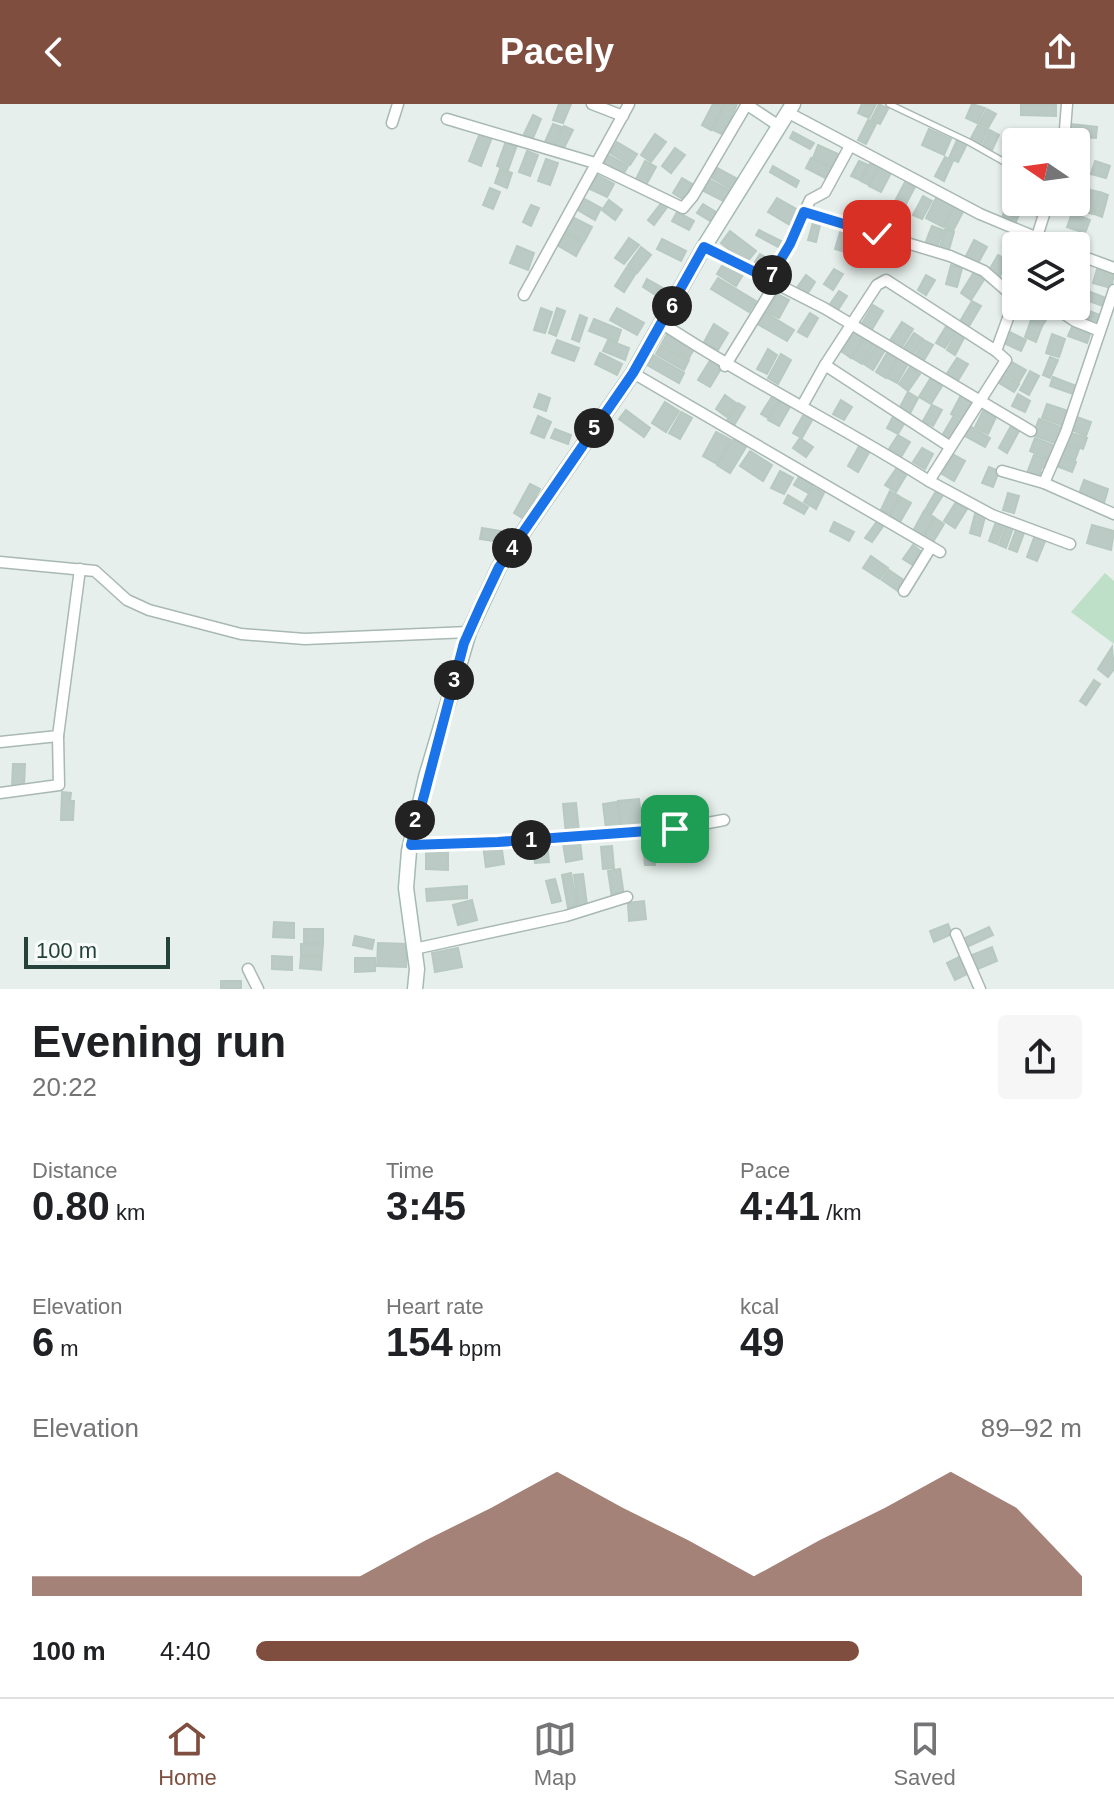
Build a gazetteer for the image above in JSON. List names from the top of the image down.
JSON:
{
  "scale_bar": "100 m",
  "north": "left",
  "page": {
    "header": "Pacely",
    "pins": [
      "7",
      "6",
      "5",
      "4",
      "3",
      "2",
      "1"
    ],
    "scale": "100 m",
    "heading": ["Evening run", "20:22"],
    "stats": [
      ["Distance", "0.80 km"],
      ["Time", "3:45"],
      ["Pace", "4:41 /km"],
      ["Elevation", "6 m"],
      ["Heart rate", "154 bpm"],
      ["kcal", "49"]
    ],
    "chart": ["Elevation", "89–92 m"],
    "list": [
      {
        "name": "100 m",
        "note": "4:40"
      }
    ],
    "tabs": ["Home", "Map", "Saved"]
  }
}
